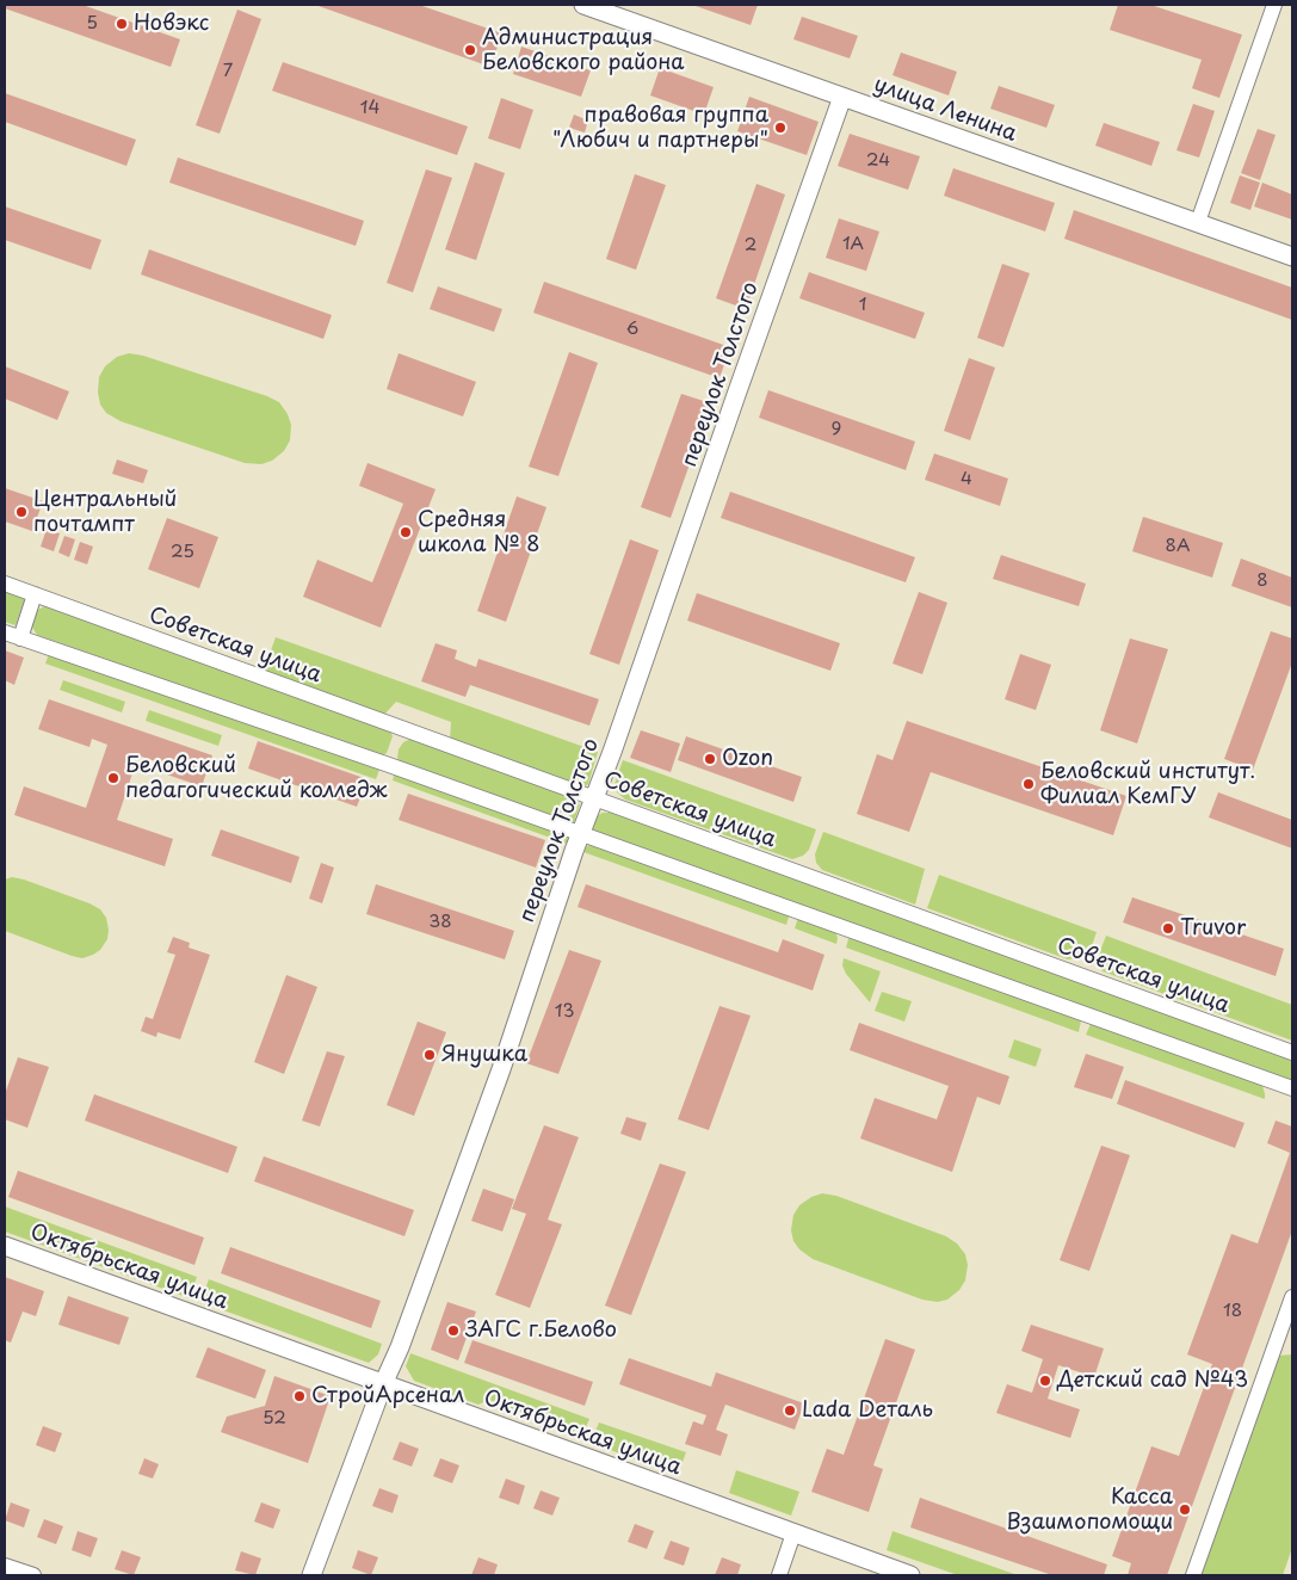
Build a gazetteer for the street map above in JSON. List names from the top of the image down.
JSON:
{
  "streets": {
    "street": [
      "улица Ленина",
      "переулок Толстого",
      "Советская улица",
      "Октябрьская улица"
    ]
  },
  "crossings": [
    ["улица Ленина", "переулок Толстого"],
    ["переулок Толстого", "Советская улица"],
    ["переулок Толстого", "Октябрьская улица"]
  ],
  "places": [
    "Новэкс",
    "Администрация Беловского района",
    "правовая группа \"Любич и партнеры\"",
    "Центральный почтампт",
    "Средняя школа № 8",
    "Ozon",
    "Беловский педагогический колледж",
    "Беловский институт. Филиал КемГУ",
    "Truvor",
    "Янушка",
    "ЗАГС г.Белово",
    "Детский сад №43",
    "СтройАрсенал",
    "Lada Dеталь",
    "Касса Взаимопомощи"
  ],
  "house_numbers": [
    "5",
    "7",
    "14",
    "24",
    "1А",
    "2",
    "1",
    "6",
    "9",
    "4",
    "8А",
    "25",
    "8",
    "38",
    "13",
    "18",
    "52"
  ]
}
